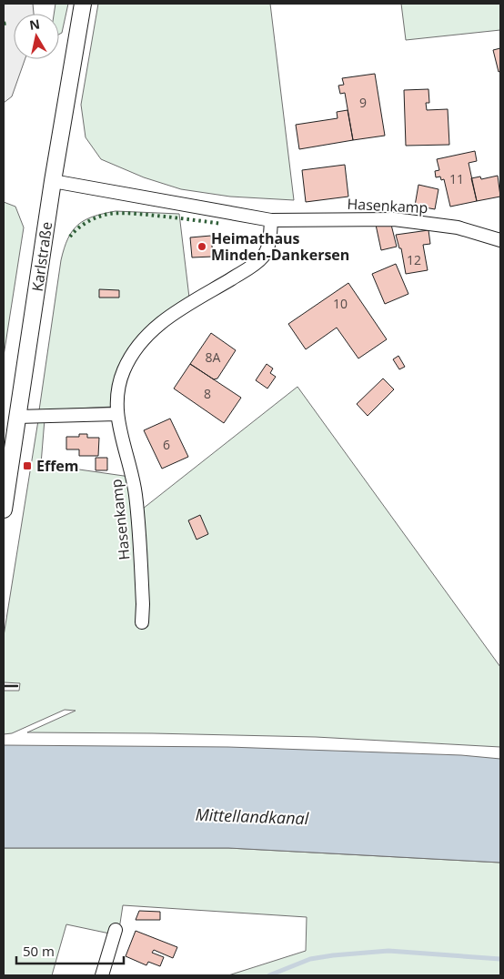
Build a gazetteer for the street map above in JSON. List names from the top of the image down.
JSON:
{
  "streets": {
    "street": ["Hasenkamp", "Karlstraße"]
  },
  "crossings": [
    ["Hasenkamp", "Karlstraße"]
  ],
  "water": ["Mittellandkanal"],
  "places": {
    "other": ["Heimathaus Minden-Dankersen"],
    "transit": ["Effem"]
  },
  "house_numbers": [
    "9",
    "11",
    "12",
    "10",
    "8A",
    "8",
    "6"
  ],
  "scale_bar": "50 m",
  "north": "top"
}
